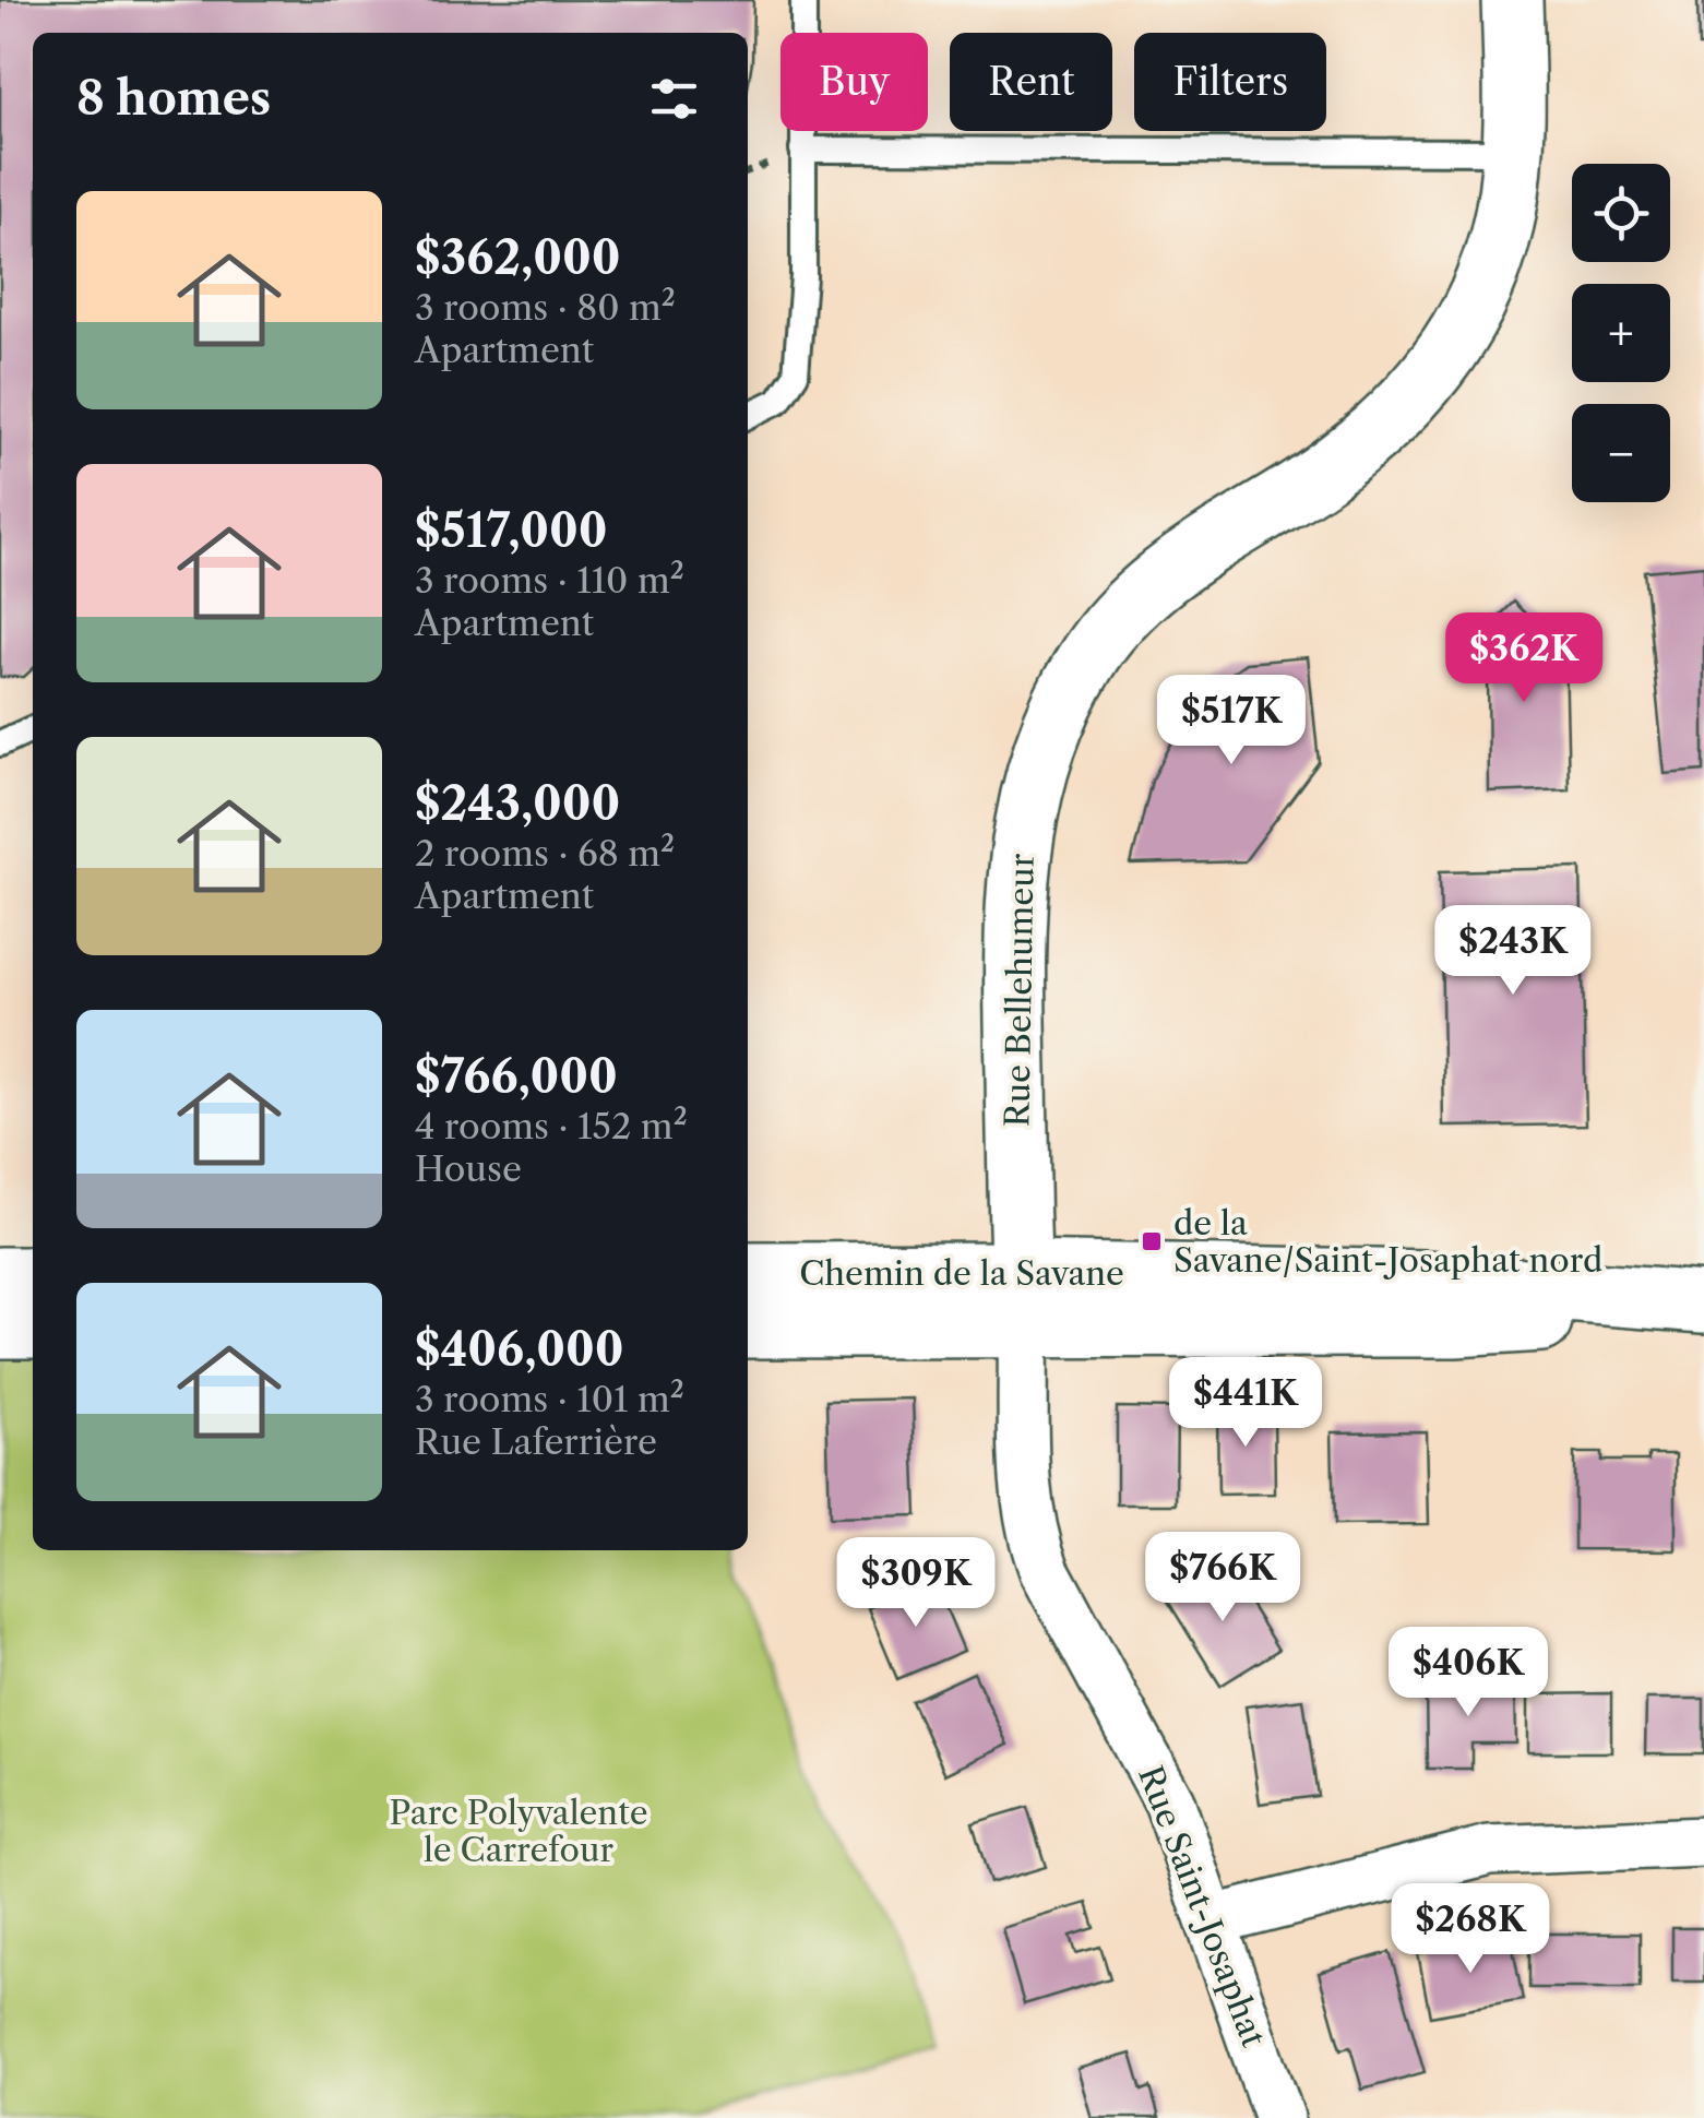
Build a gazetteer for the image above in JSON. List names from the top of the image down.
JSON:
{
  "streets": {
    "street": ["Rue Bellehumeur", "Chemin de la Savane", "Rue Saint-Josaphat"]
  },
  "crossings": [
    ["Rue Bellehumeur", "Chemin de la Savane"],
    ["Rue Bellehumeur", "Rue Saint-Josaphat"],
    ["Chemin de la Savane", "Rue Saint-Josaphat"]
  ],
  "parks": ["Parc Polyvalente le Carrefour"],
  "places": {
    "transit": ["de la Savane/Saint-Josaphat nord"]
  },
  "page": {
    "chip": ["Buy", "Rent", "Filters"],
    "heading": "8 homes",
    "map_buttons": ["+", "−"],
    "list": [
      {
        "name": "$362,000",
        "note": "3 rooms · 80 m² · Apartment"
      },
      {
        "name": "$517,000",
        "note": "3 rooms · 110 m² · Apartment"
      },
      {
        "name": "$243,000",
        "note": "2 rooms · 68 m² · Apartment"
      },
      {
        "name": "$766,000",
        "note": "4 rooms · 152 m² · House"
      },
      {
        "name": "$406,000",
        "note": "3 rooms · 101 m² · Rue Laferrière"
      }
    ],
    "price": [
      "$362K",
      "$517K",
      "$243K",
      "$441K",
      "$766K",
      "$309K",
      "$406K",
      "$268K"
    ]
  }
}
